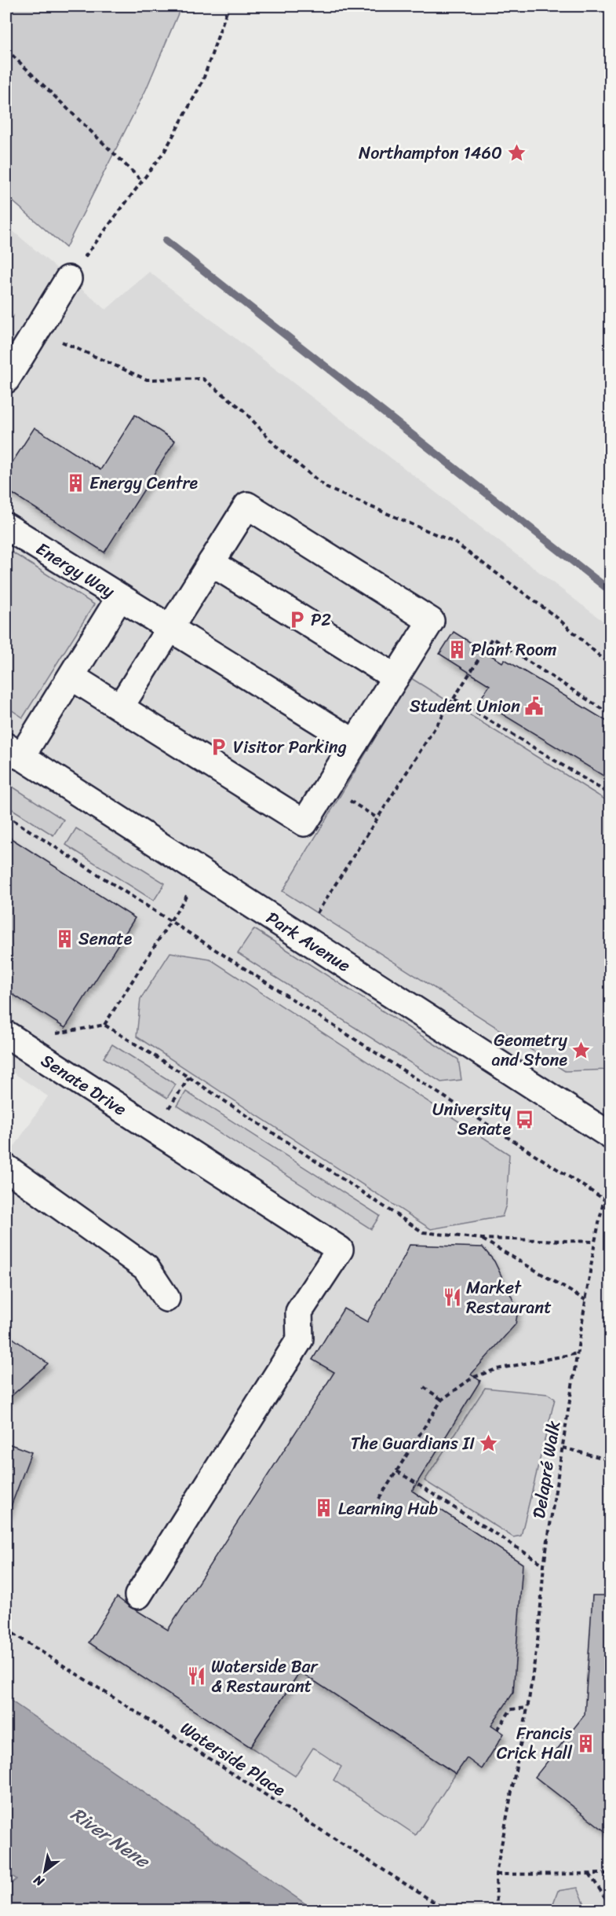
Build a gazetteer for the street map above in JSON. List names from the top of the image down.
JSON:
{
  "streets": {
    "lane": ["Energy Way", "Park Avenue", "Senate Drive"],
    "path": ["Delapré Walk", "Waterside Place"]
  },
  "water": ["River Nene"],
  "places": {
    "place": ["Northampton 1460", "Geometry and Stone", "The Guardians II"],
    "building": [
      "Energy Centre",
      "Plant Room",
      "Senate",
      "Learning Hub",
      "Francis Crick Hall"
    ],
    "parking": ["P2", "Visitor Parking"],
    "public building": ["Student Union"],
    "bus stop": ["University Senate"],
    "restaurant": ["Market Restaurant", "Waterside Bar & Restaurant"]
  },
  "north": "bottom left"
}
